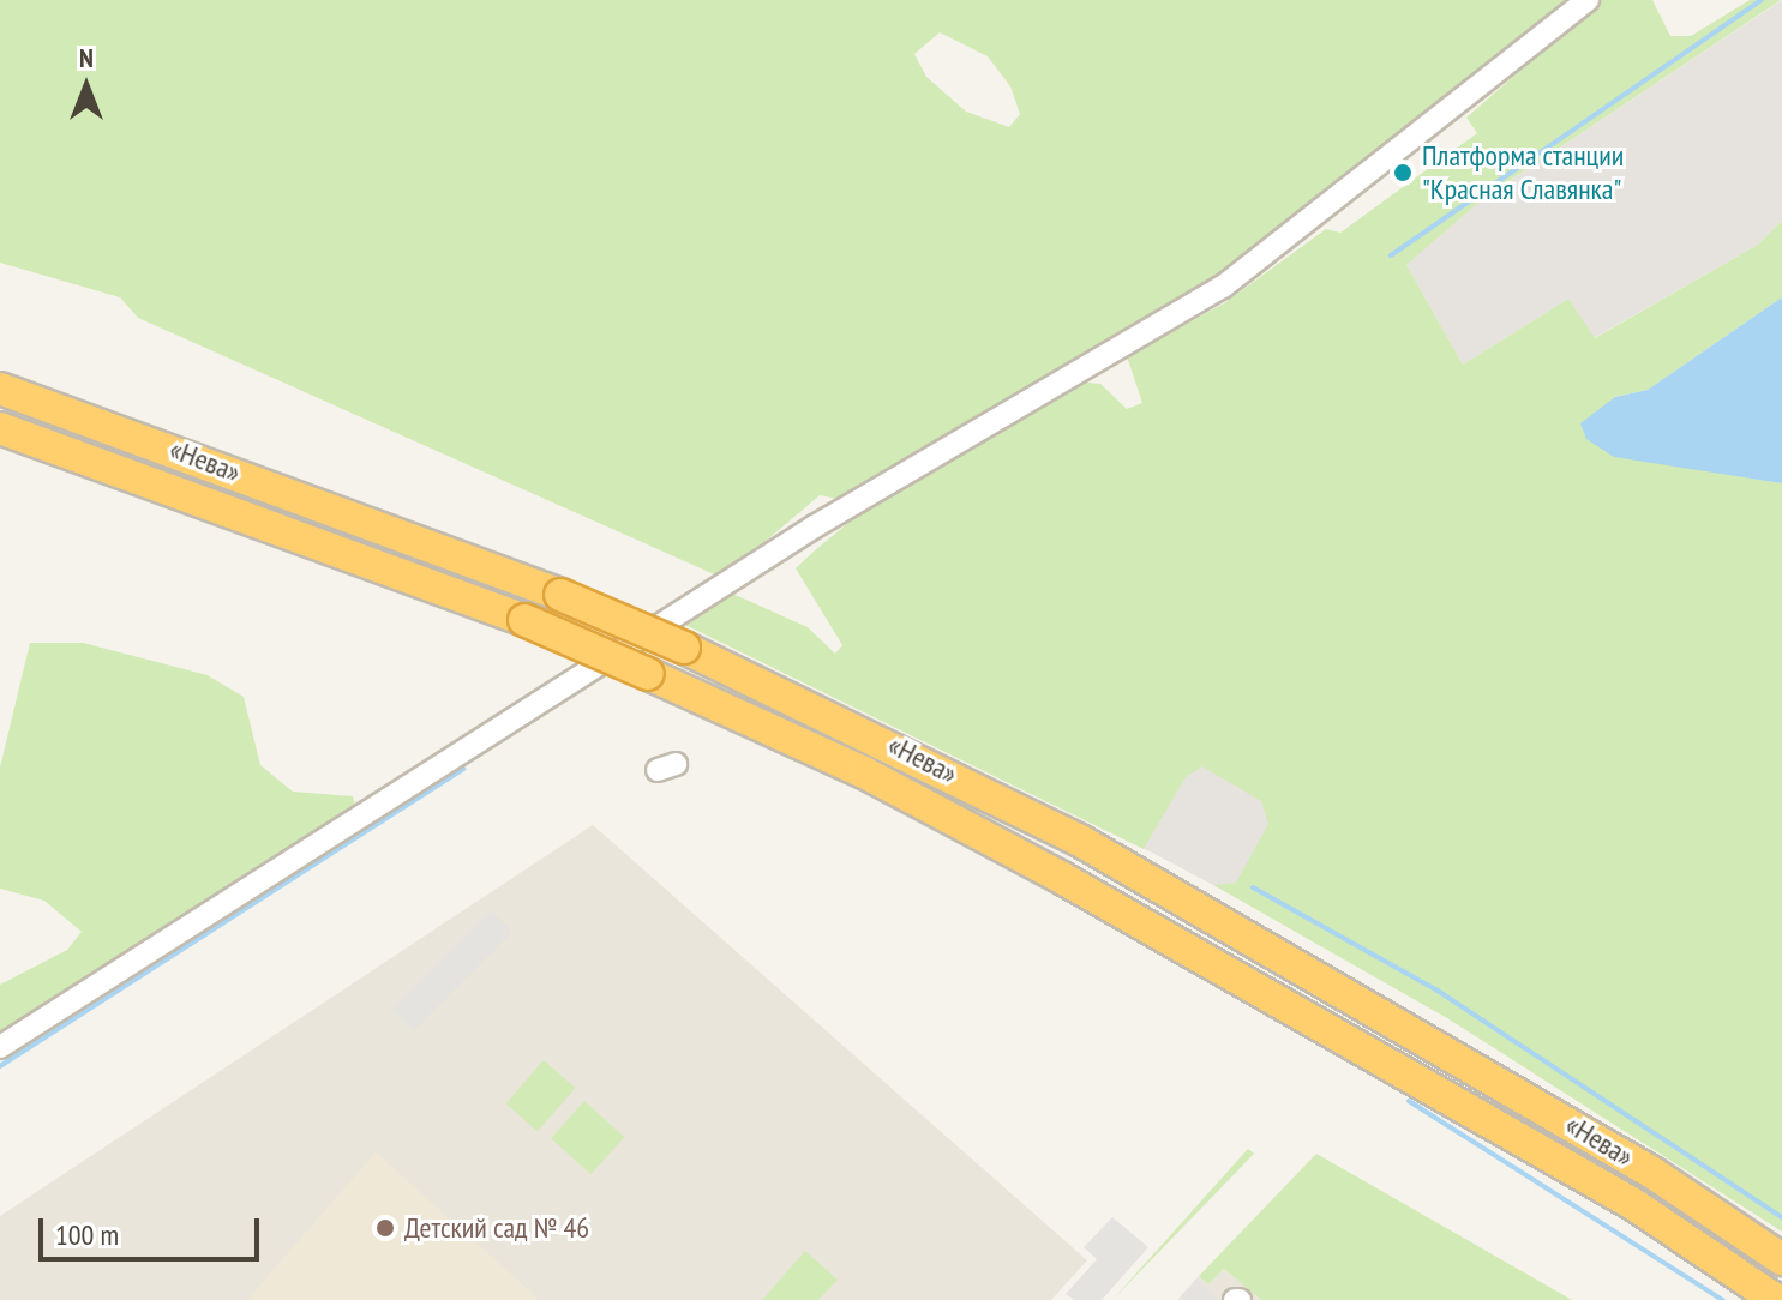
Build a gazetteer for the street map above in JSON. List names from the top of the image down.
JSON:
{
  "streets": {
    "highway": ["«Нева»"]
  },
  "places": ["Платформа станции \"Красная Славянка\"", "Детский сад № 46"],
  "scale_bar": "100 m",
  "north": "top"
}
